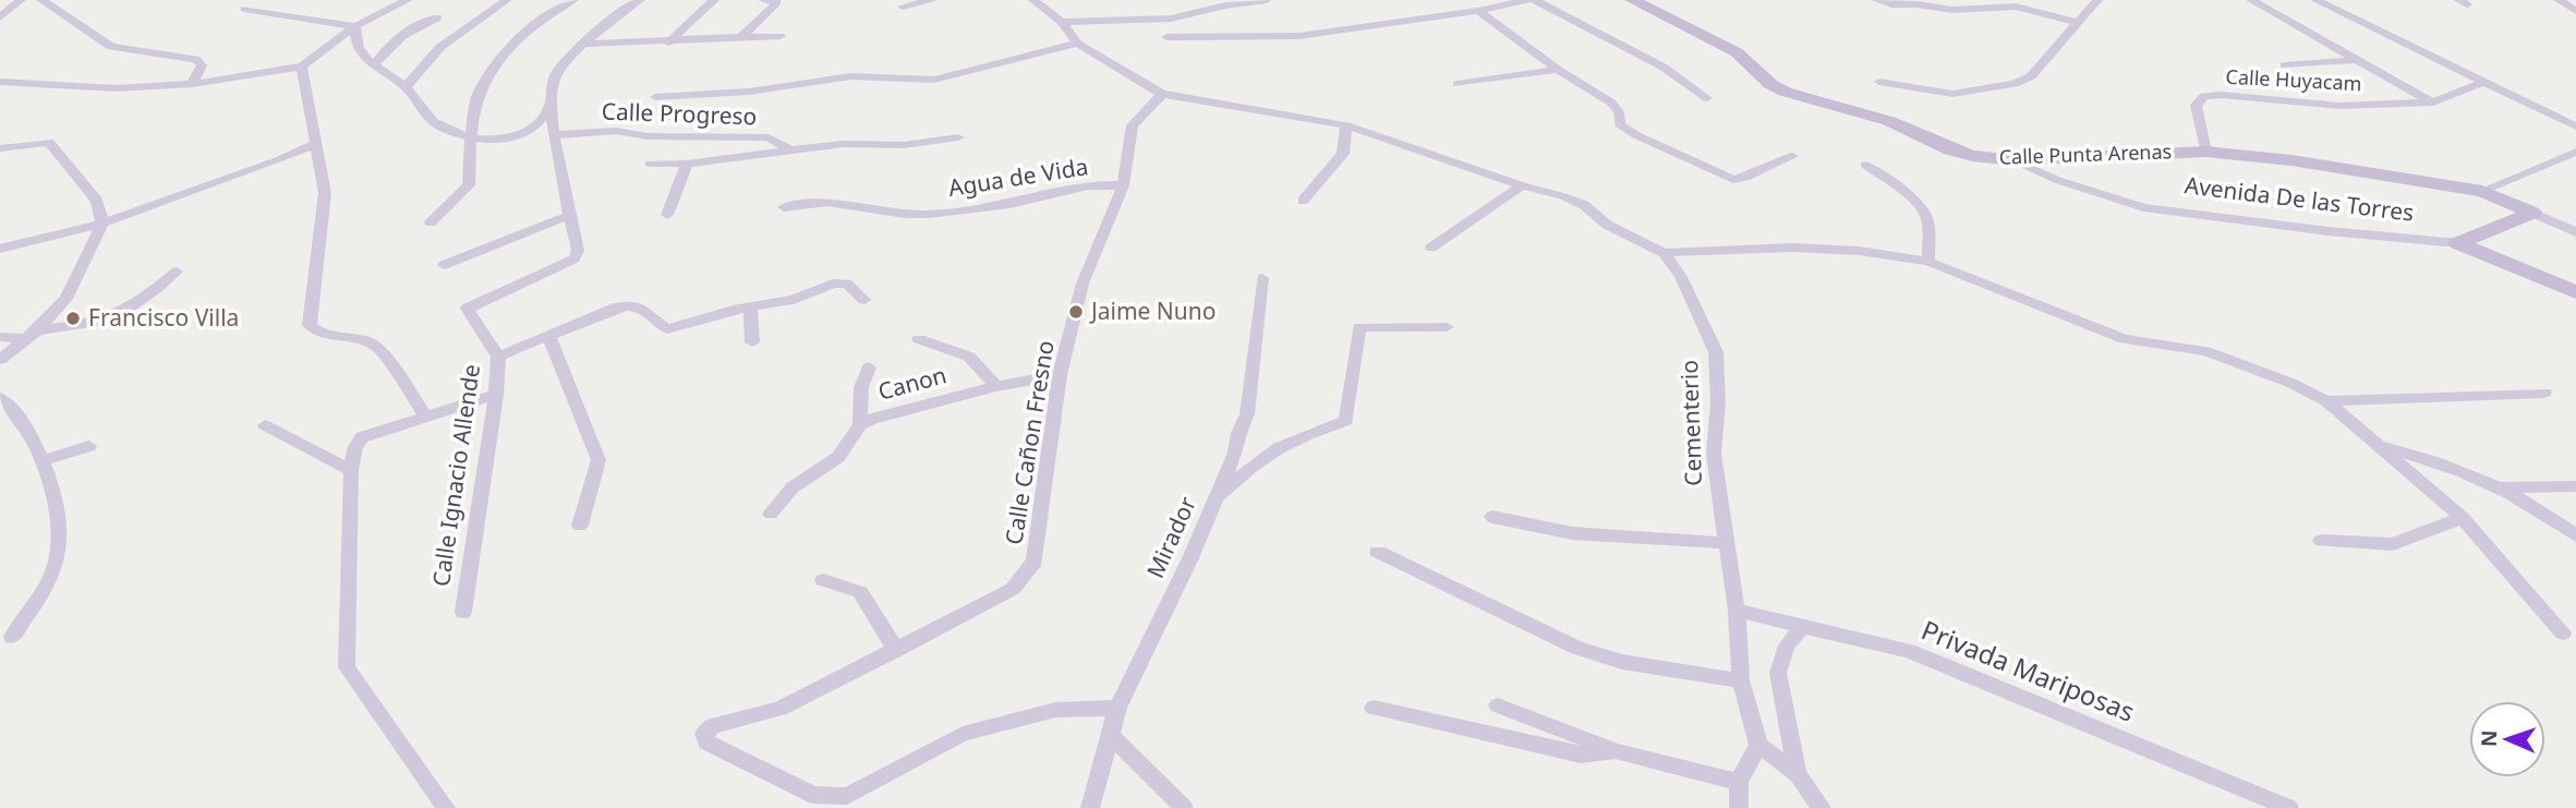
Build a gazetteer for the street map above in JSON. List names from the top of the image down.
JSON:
{
  "streets": {
    "street": [
      "Calle Huyacam",
      "Calle Progreso",
      "Calle Punta Arenas",
      "Agua de Vida",
      "Avenida De las Torres",
      "Canon",
      "Cementerio",
      "Calle Cañon Fresno",
      "Calle Ignacio Allende",
      "Mirador",
      "Privada Mariposas"
    ]
  },
  "crossings": [
    ["Calle Huyacam", "Calle Punta Arenas"],
    ["Calle Punta Arenas", "Avenida De las Torres"],
    ["Agua de Vida", "Calle Cañon Fresno"],
    ["Canon", "Calle Cañon Fresno"],
    ["Cementerio", "Calle Cañon Fresno"],
    ["Cementerio", "Privada Mariposas"],
    ["Calle Cañon Fresno", "Mirador"]
  ],
  "places": ["Jaime Nuno", "Francisco Villa"],
  "north": "left"
}
